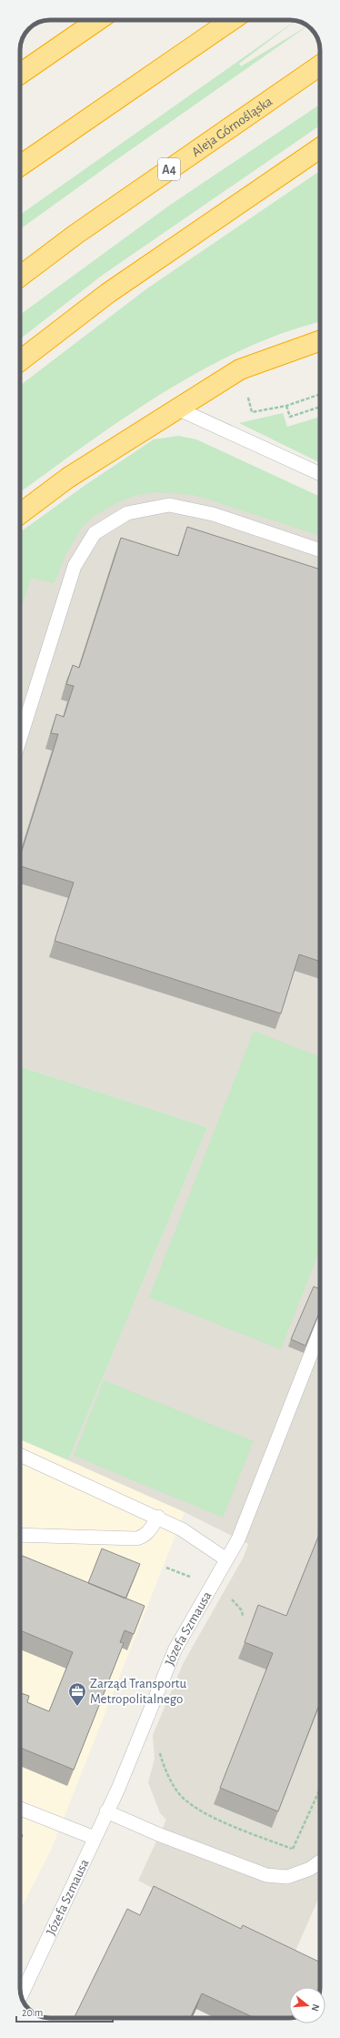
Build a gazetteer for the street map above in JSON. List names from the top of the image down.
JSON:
{
  "streets": {
    "highway": ["Aleja Górnośląska", "A4"],
    "lane": ["Józefa Szmausa"]
  },
  "places": {
    "office": ["Zarząd Transportu Metropolitalnego"]
  },
  "scale_bar": "20 m",
  "north": "right"
}
